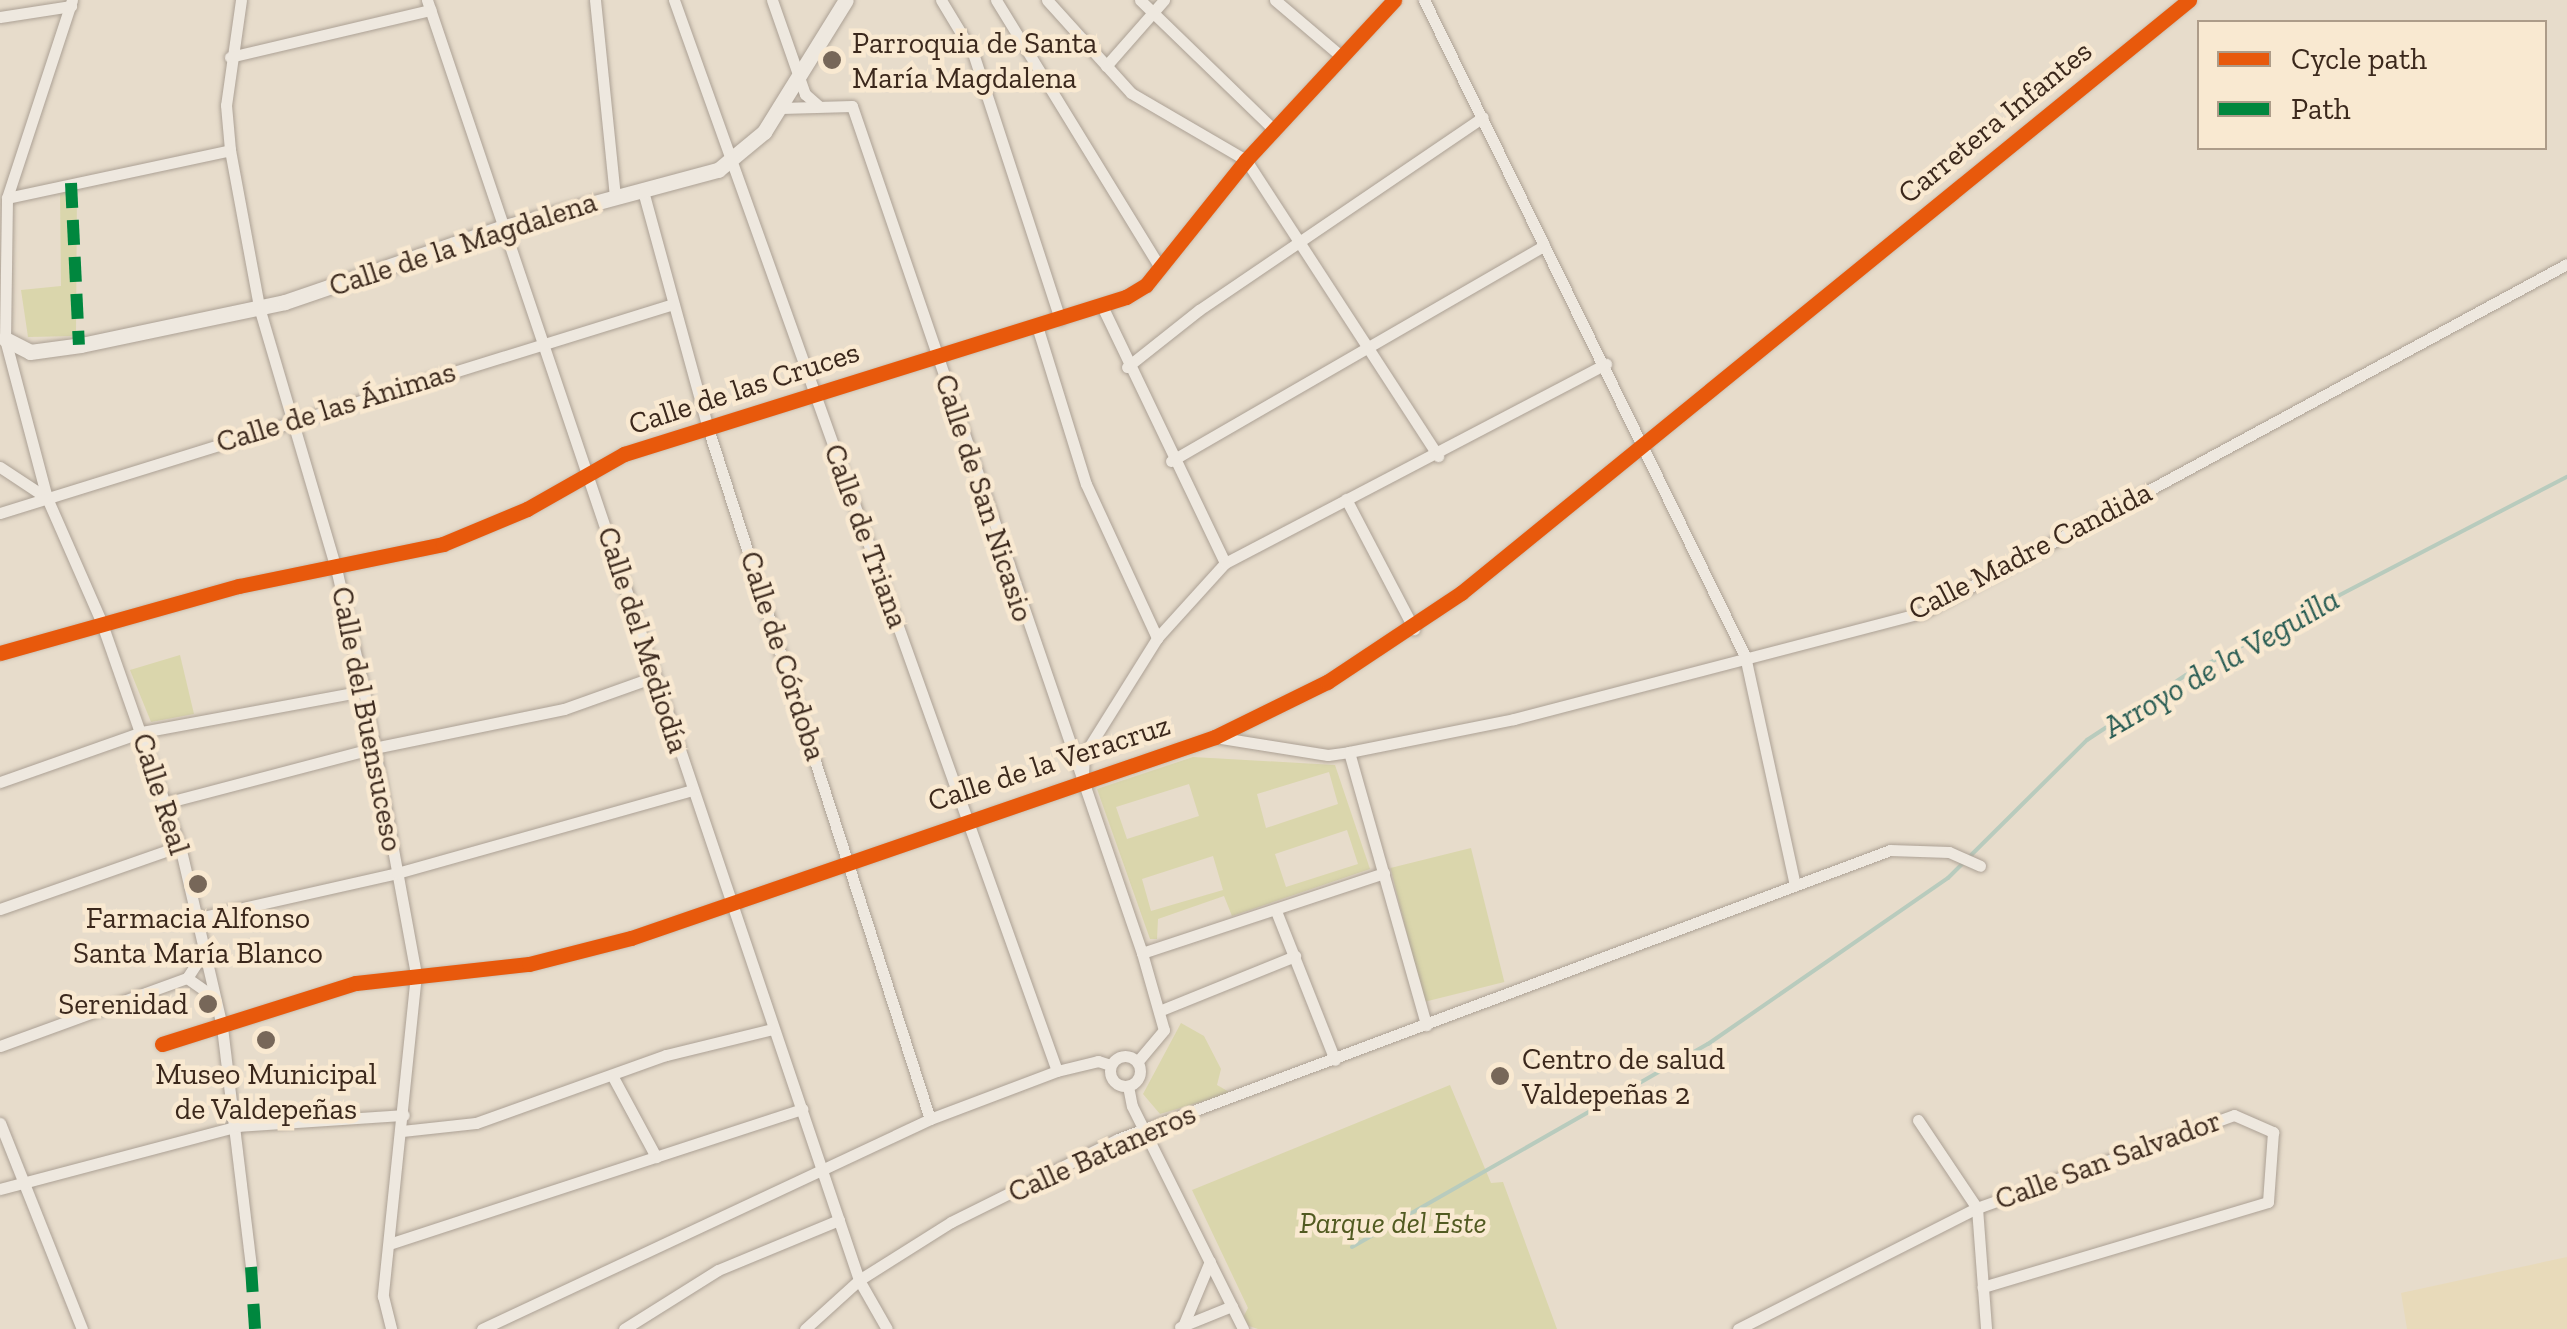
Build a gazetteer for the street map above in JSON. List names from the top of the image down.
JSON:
{
  "streets": {
    "street": [
      "Carretera Infantes",
      "Calle de la Magdalena",
      "Calle de las Cruces",
      "Calle de las Ánimas",
      "Calle de San Nicasio",
      "Calle de Triana",
      "Calle Madre Candida",
      "Calle del Mediodía",
      "Calle de Córdoba",
      "Calle del Buensuceso",
      "Calle de la Veracruz",
      "Calle Real",
      "Calle Bataneros",
      "Calle San Salvador"
    ]
  },
  "crossings": [
    ["Carretera Infantes", "Calle de la Veracruz"],
    ["Calle de la Magdalena", "Calle de Triana"],
    ["Calle de la Magdalena", "Calle del Mediodía"],
    ["Calle de la Magdalena", "Calle de Córdoba"],
    ["Calle de la Magdalena", "Calle del Buensuceso"],
    ["Calle de la Magdalena", "Calle Real"],
    ["Calle de las Cruces", "Calle de San Nicasio"],
    ["Calle de las Cruces", "Calle de Triana"],
    ["Calle de las Cruces", "Calle del Mediodía"],
    ["Calle de las Cruces", "Calle de Córdoba"],
    ["Calle de las Cruces", "Calle del Buensuceso"],
    ["Calle de las Cruces", "Calle Real"],
    ["Calle de las Ánimas", "Calle del Mediodía"],
    ["Calle de las Ánimas", "Calle de Córdoba"],
    ["Calle de las Ánimas", "Calle del Buensuceso"],
    ["Calle de las Ánimas", "Calle Real"],
    ["Calle de Triana", "Calle de la Veracruz"],
    ["Calle Madre Candida", "Calle de la Veracruz"],
    ["Calle del Mediodía", "Calle de la Veracruz"],
    ["Calle del Mediodía", "Calle Bataneros"],
    ["Calle de Córdoba", "Calle de la Veracruz"],
    ["Calle del Buensuceso", "Calle de la Veracruz"],
    ["Calle de la Veracruz", "Calle Real"]
  ],
  "water": ["Arroyo de la Veguilla"],
  "parks": ["Parque del Este"],
  "places": [
    "Parroquia de Santa María Magdalena",
    "Farmacia Alfonso Santa María Blanco",
    "Serenidad",
    "Museo Municipal de Valdepeñas",
    "Centro de salud Valdepeñas 2"
  ],
  "legend": ["Cycle path", "Path"]
}
